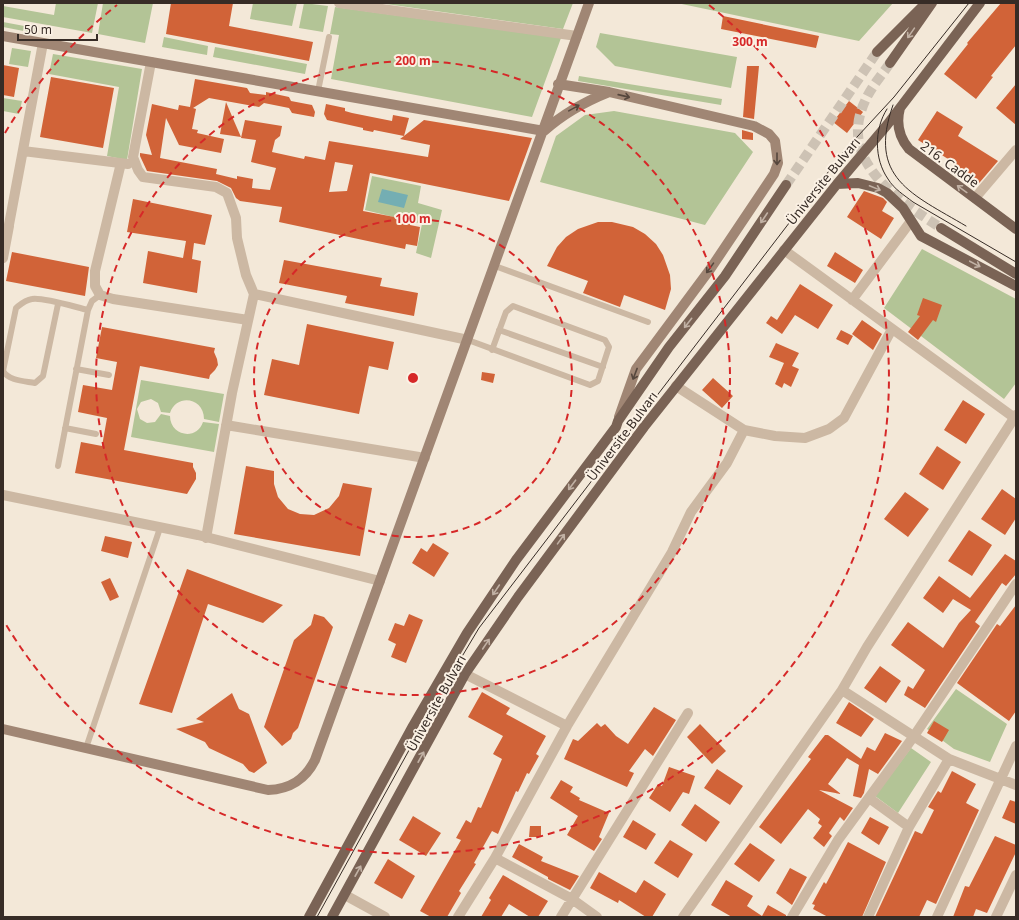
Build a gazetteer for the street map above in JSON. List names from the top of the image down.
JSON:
{
  "streets": {
    "main road": ["216. Cadde", "Üniversite Bulvarı"]
  },
  "crossings": [
    ["216. Cadde", "Üniversite Bulvarı"]
  ],
  "scale_bar": "50 m",
  "rings": ["300 m", "200 m", "100 m"]
}
